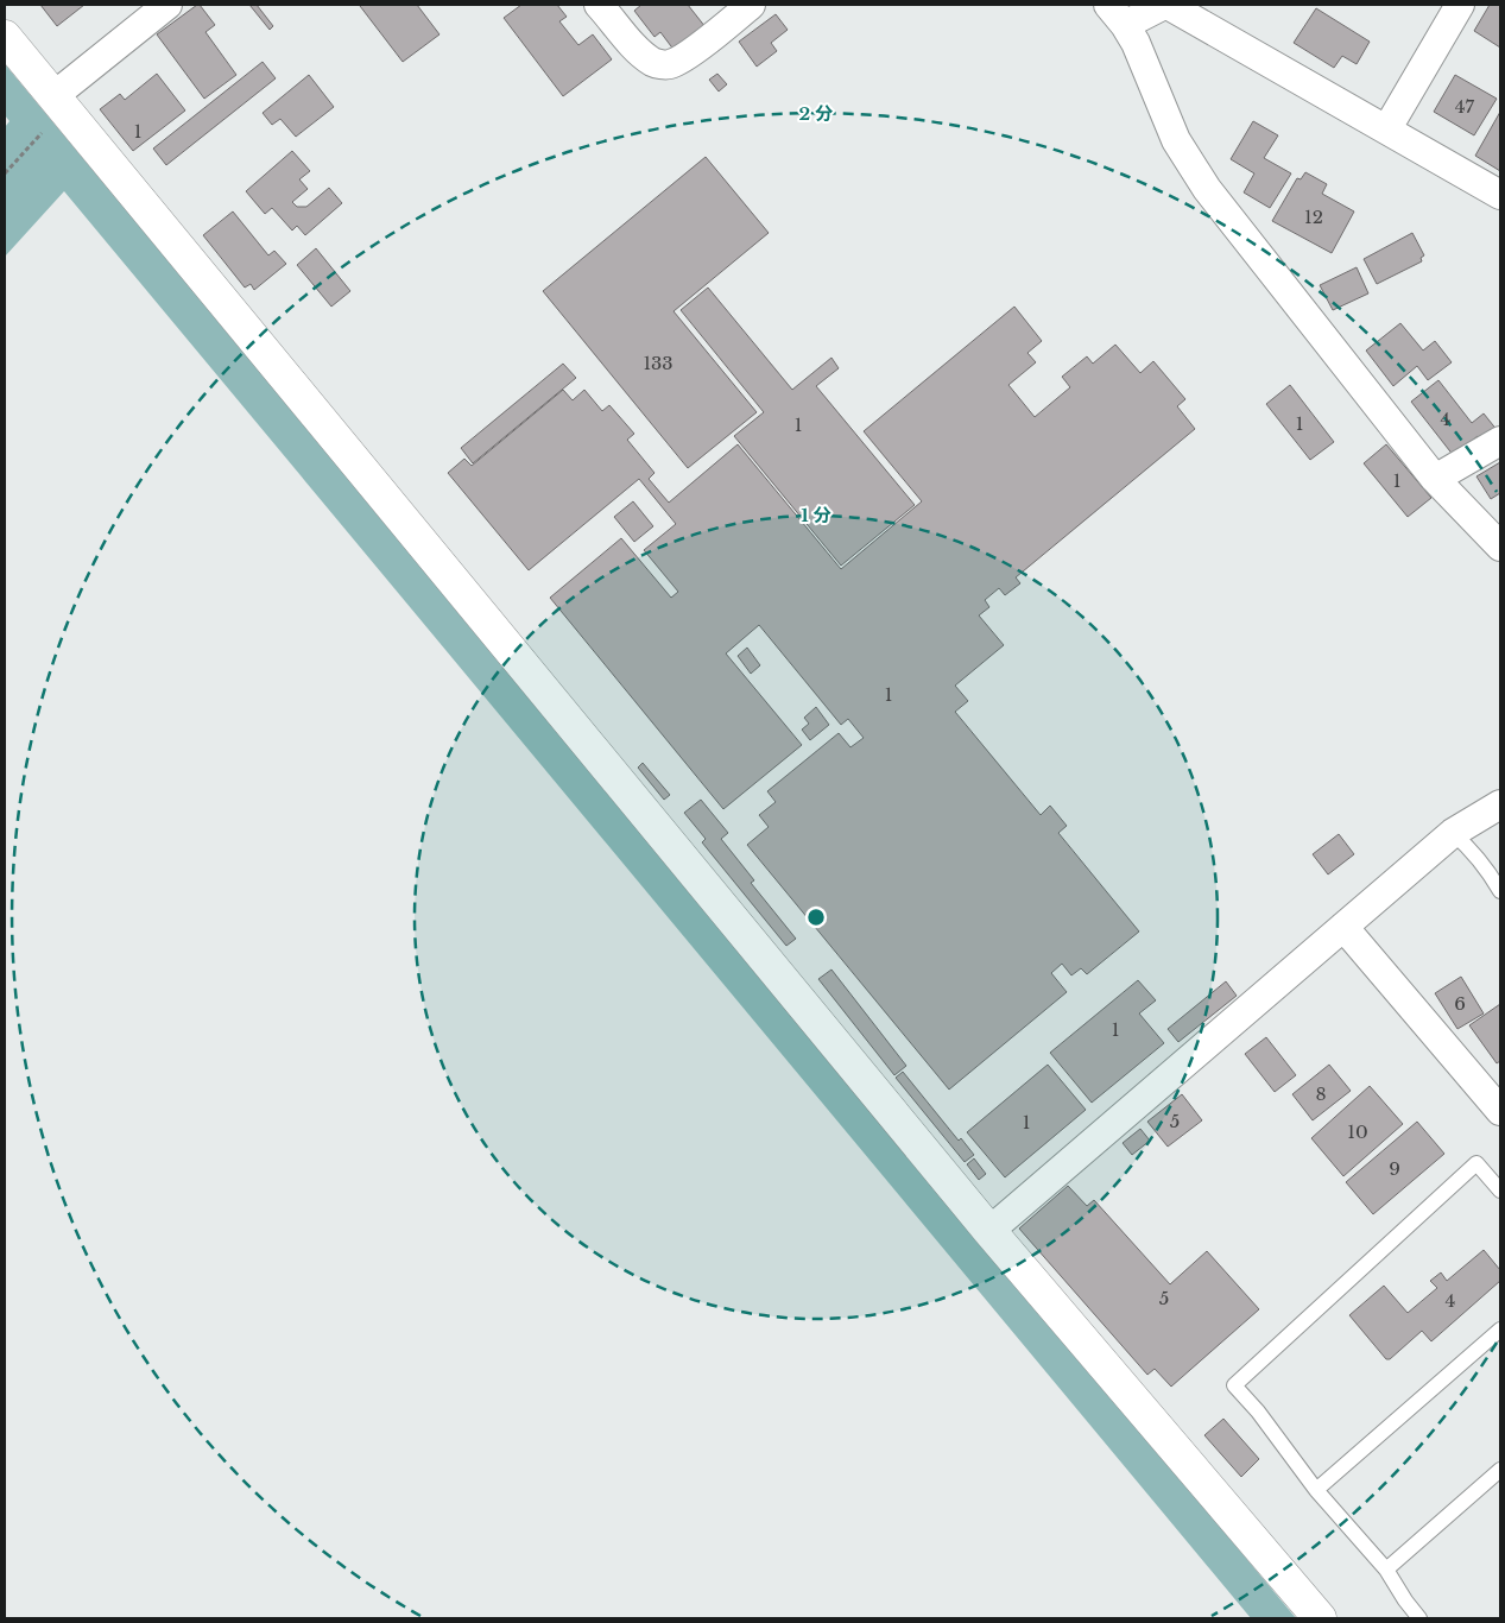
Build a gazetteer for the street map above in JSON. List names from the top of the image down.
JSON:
{
  "house_numbers": [
    "47",
    "1",
    "12",
    "133",
    "4",
    "1",
    "1",
    "1",
    "1",
    "6",
    "1",
    "8",
    "5",
    "1",
    "10",
    "9",
    "5",
    "4"
  ],
  "rings": ["2 分", "1 分"]
}
